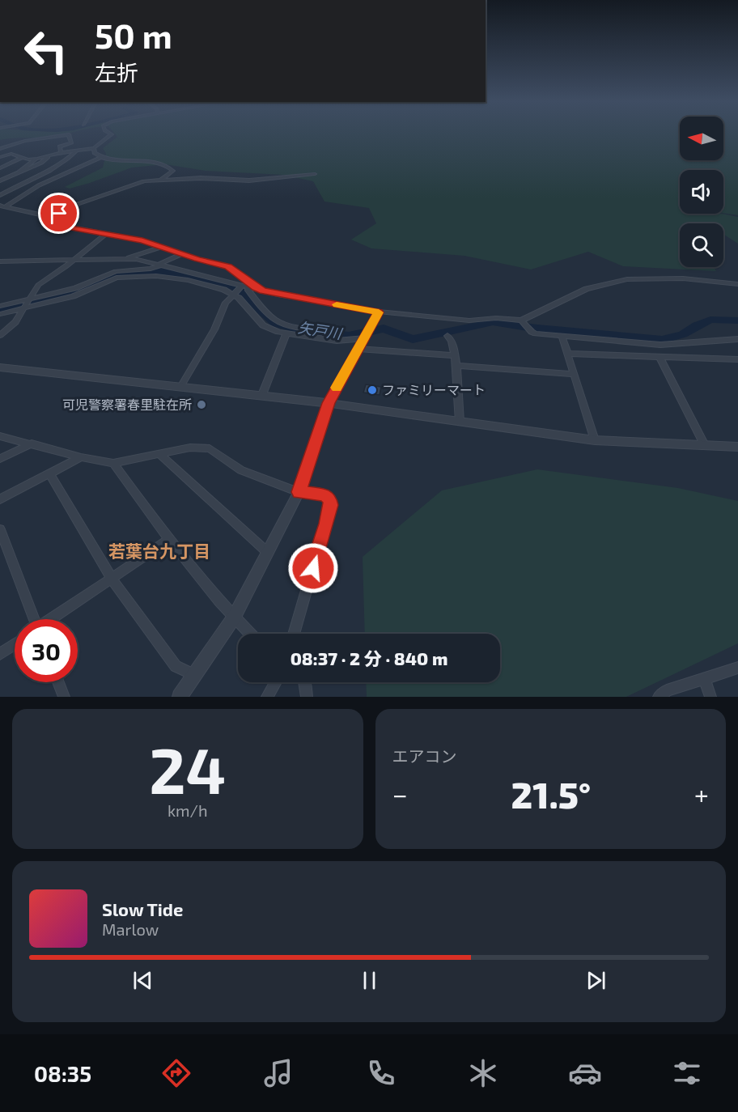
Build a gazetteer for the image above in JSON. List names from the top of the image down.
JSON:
{
  "districts": ["若葉台九丁目"],
  "water": ["矢戸川"],
  "places": ["ファミリーマート", "可児警察署春里駐在所"],
  "north": "left",
  "page": {
    "turn": ["50 m", "左折"],
    "limit": "30",
    "trip": "08:37 · 2 分 · 840 m",
    "tile": [
      ["24", "km/h"],
      "エアコン"
    ],
    "heat": ["−", "21.5°", "+"],
    "song": ["Slow Tide", "Marlow"],
    "tabs": "08:35"
  }
}
